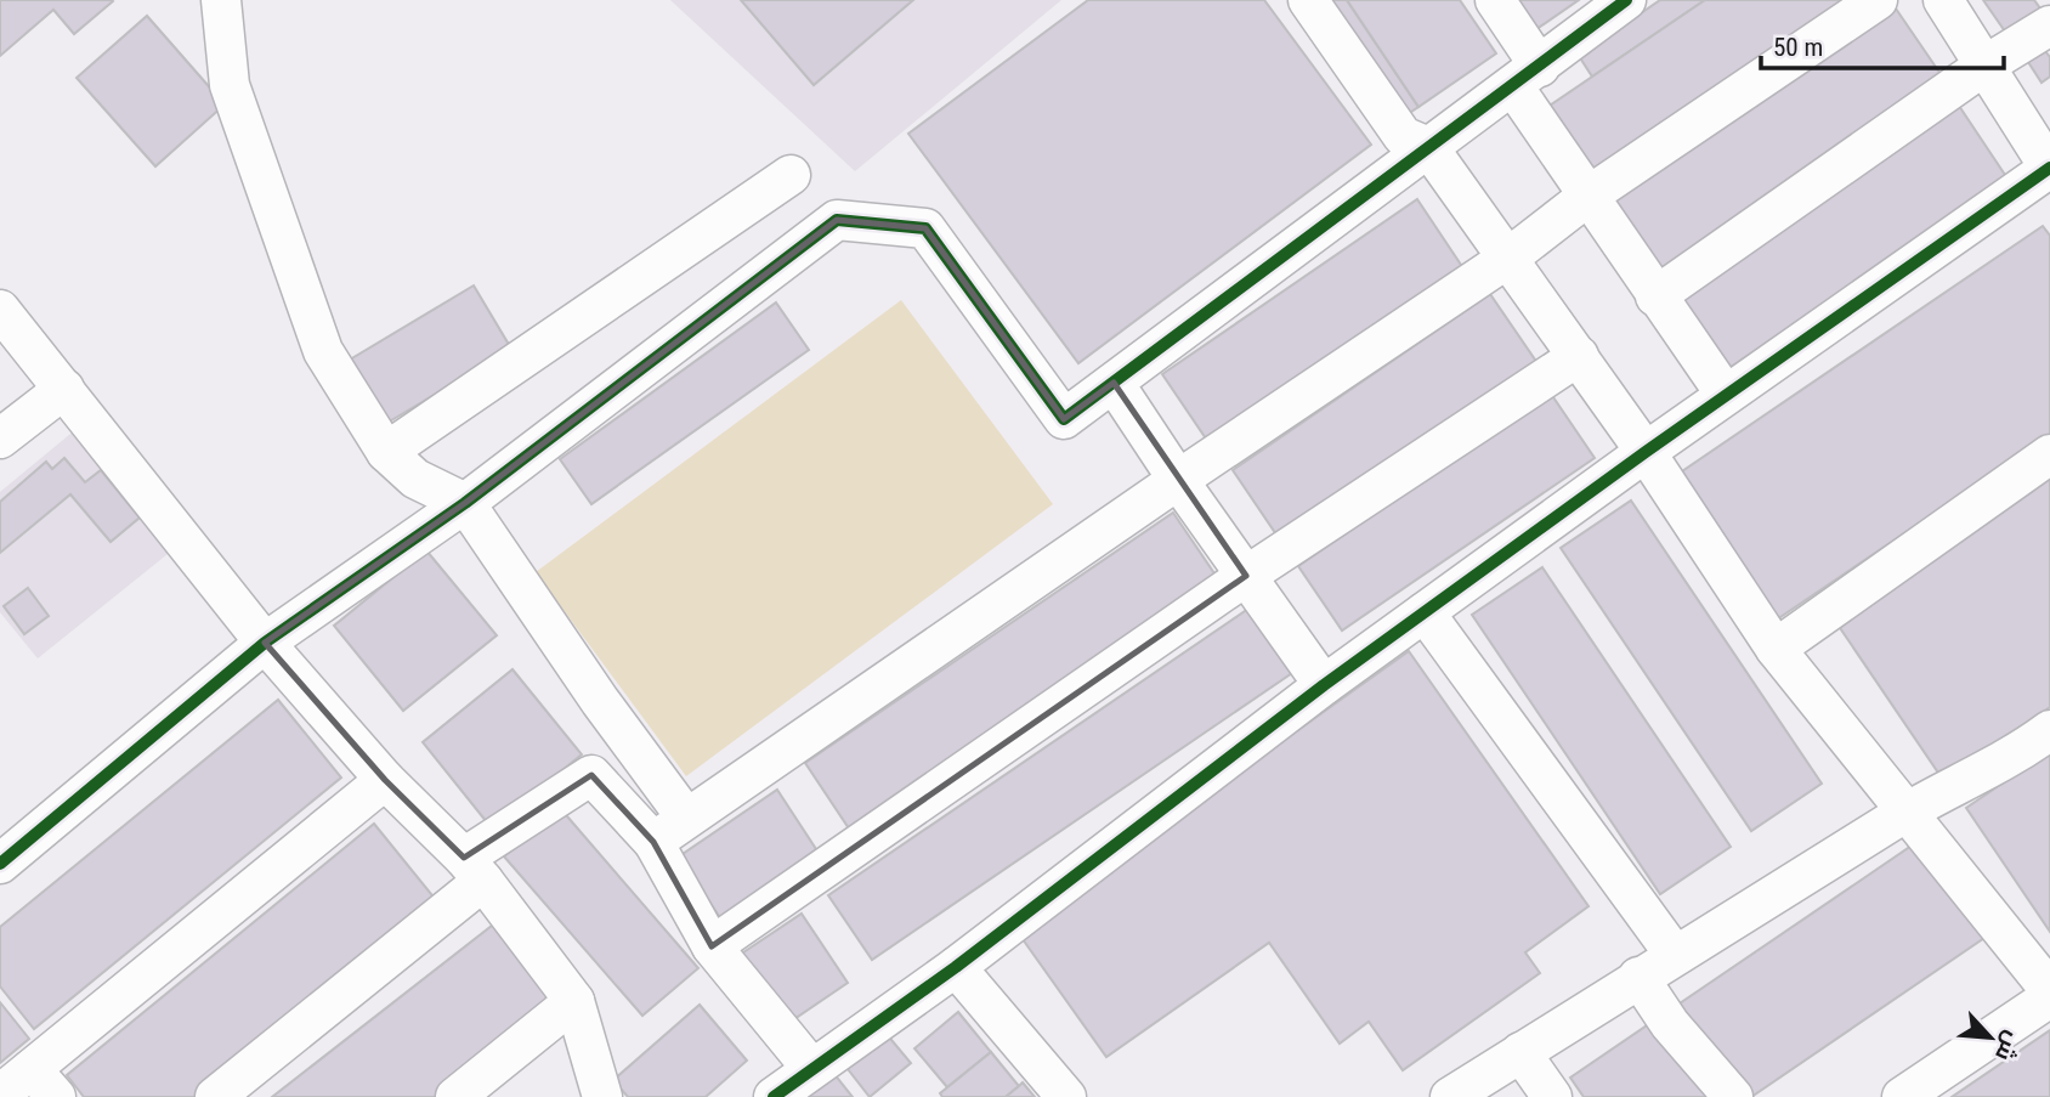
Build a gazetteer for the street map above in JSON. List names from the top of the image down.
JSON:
{
  "scale_bar": "50 m",
  "north": "bottom right"
}
